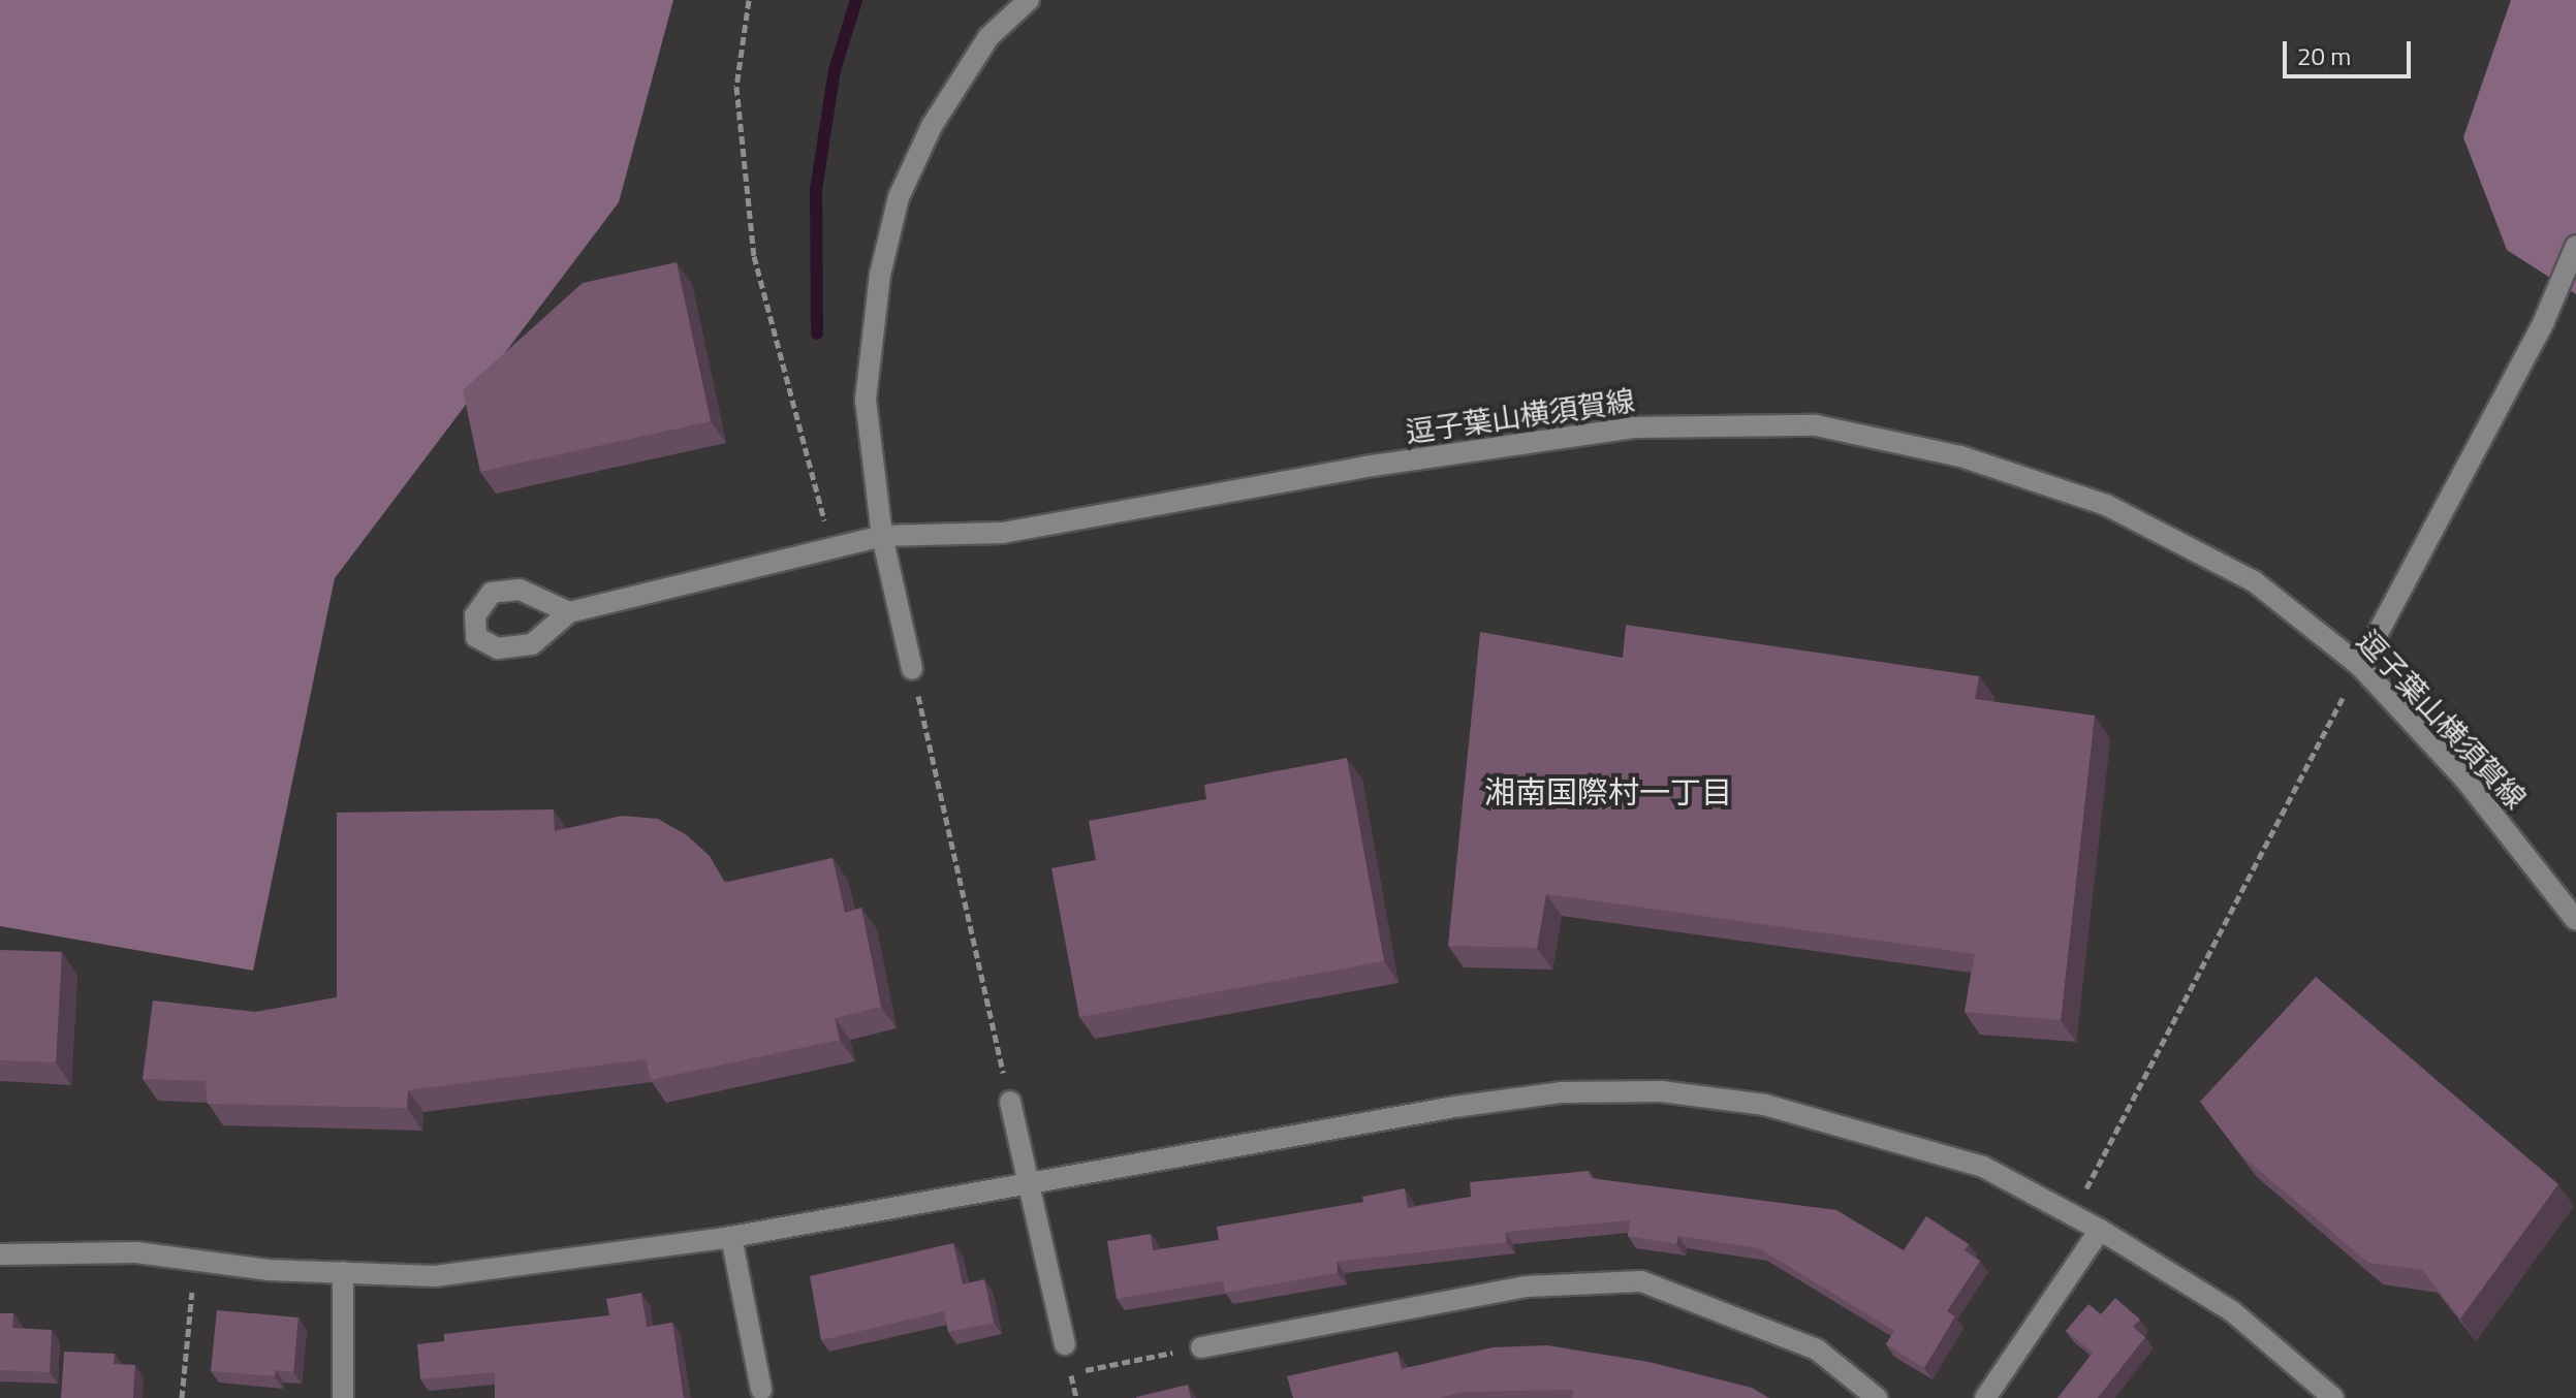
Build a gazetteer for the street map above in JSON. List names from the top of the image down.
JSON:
{
  "streets": {
    "street": ["逗子葉山横須賀線"]
  },
  "districts": ["湘南国際村一丁目"],
  "scale_bar": "20 m"
}
